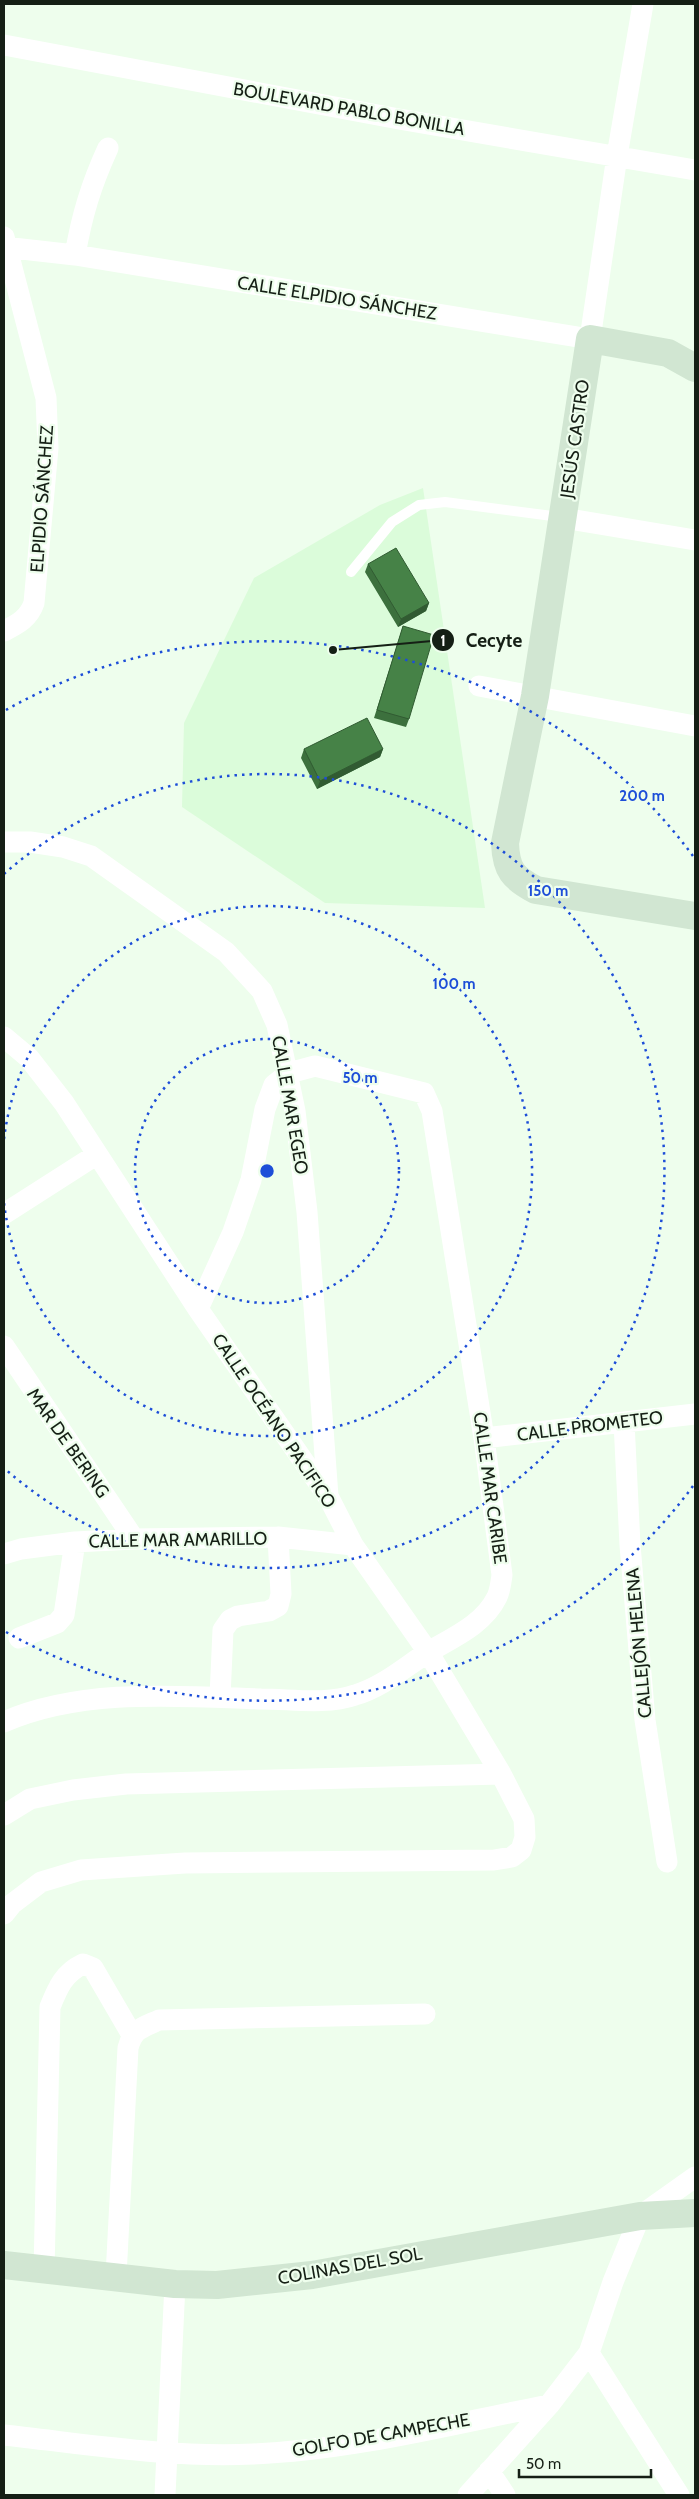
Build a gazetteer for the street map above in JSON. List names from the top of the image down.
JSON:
{
  "streets": {
    "street": [
      "BOULEVARD PABLO BONILLA",
      "CALLE ELPIDIO SÁNCHEZ",
      "JESÚS CASTRO",
      "ELPIDIO SÁNCHEZ",
      "CALLE MAR EGEO",
      "CALLE OCÉANO PACIFICO",
      "CALLE PROMETEO",
      "MAR DE BERING",
      "CALLE MAR CARIBE",
      "CALLE MAR AMARILLO",
      "CALLEJÓN HELENA",
      "COLINAS DEL SOL",
      "GOLFO DE CAMPECHE"
    ]
  },
  "crossings": [
    ["BOULEVARD PABLO BONILLA", "JESÚS CASTRO"],
    ["CALLE ELPIDIO SÁNCHEZ", "JESÚS CASTRO"],
    ["CALLE ELPIDIO SÁNCHEZ", "ELPIDIO SÁNCHEZ"],
    ["CALLE MAR EGEO", "CALLE OCÉANO PACIFICO"],
    ["CALLE MAR EGEO", "CALLE MAR CARIBE"],
    ["CALLE OCÉANO PACIFICO", "CALLE MAR CARIBE"],
    ["CALLE OCÉANO PACIFICO", "CALLE MAR AMARILLO"],
    ["CALLE PROMETEO", "CALLE MAR CARIBE"],
    ["CALLE PROMETEO", "CALLEJÓN HELENA"],
    ["MAR DE BERING", "CALLE MAR AMARILLO"]
  ],
  "places": ["Cecyte"],
  "scale_bar": "50 m",
  "rings": [
    "200 m",
    "150 m",
    "100 m",
    "50 m"
  ]
}
